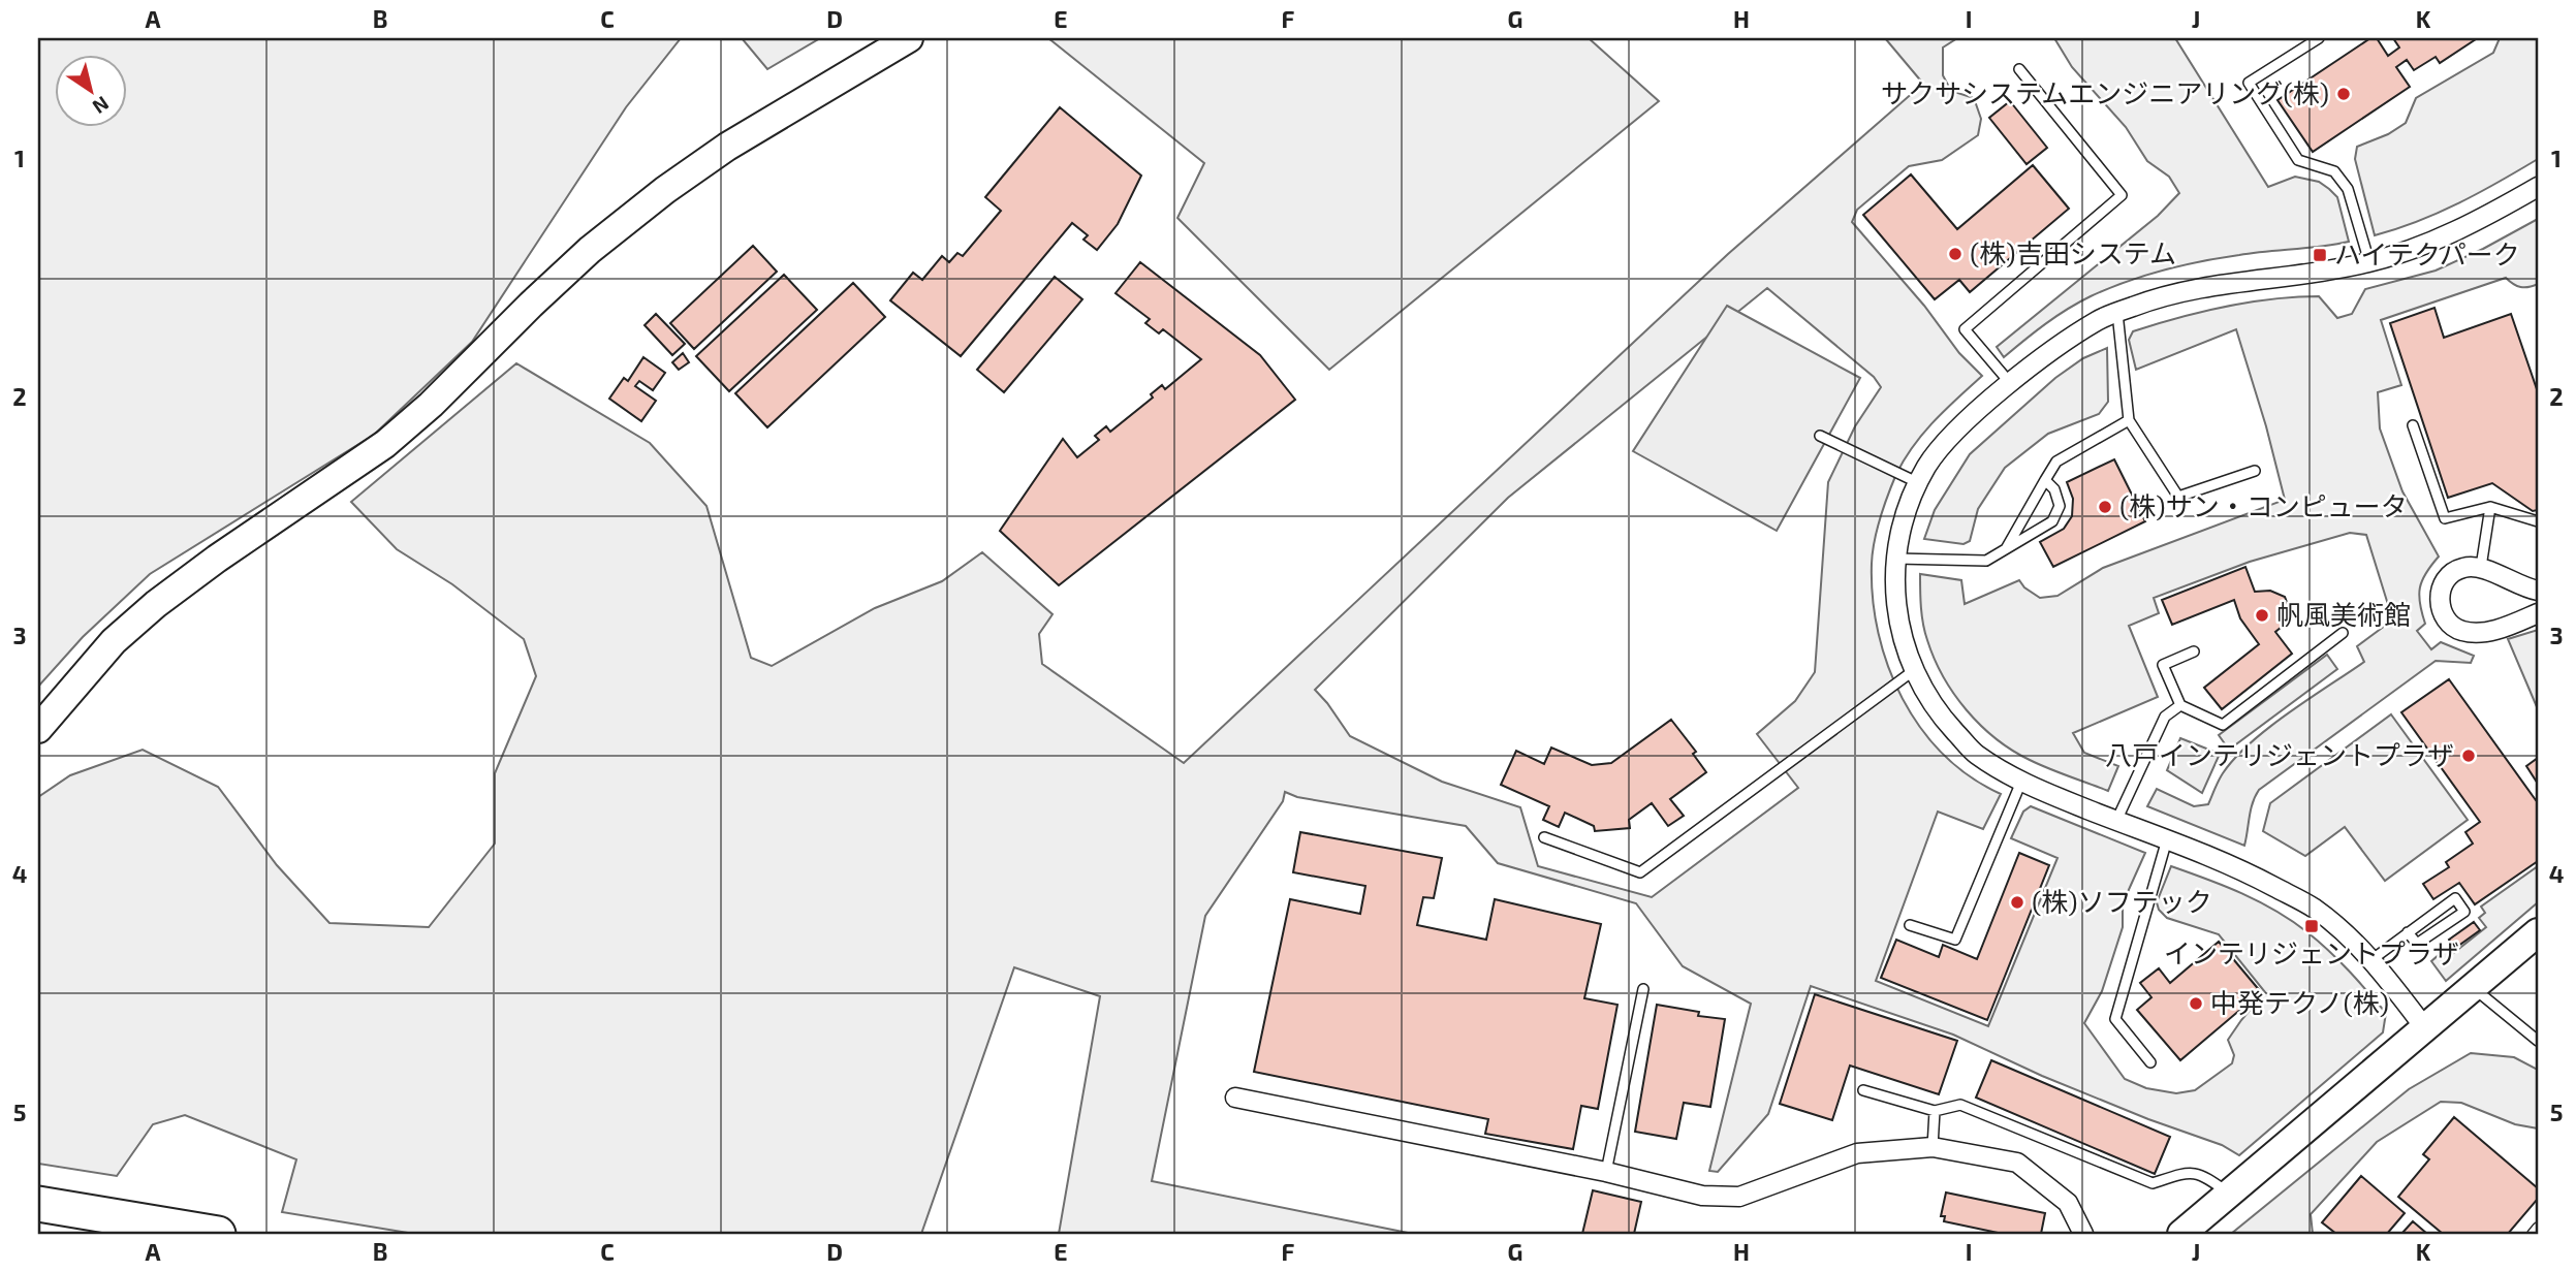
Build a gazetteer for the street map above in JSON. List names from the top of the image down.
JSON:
{
  "places": {
    "other": [
      "サクサシステムエンジニアリング(株)",
      "(株)吉田システム",
      "(株)サン・コンピュータ",
      "帆風美術館",
      "八戸インテリジェントプラザ",
      "(株)ソフテック",
      "中発テクノ(株)"
    ],
    "transit": ["ハイテクパーク", "インテリジェントプラザ"]
  },
  "north": "bottom right",
  "grid": {
    "columns": [
      "A",
      "B",
      "C",
      "D",
      "E",
      "F",
      "G",
      "H",
      "I",
      "J",
      "K"
    ],
    "rows": [
      "1",
      "2",
      "3",
      "4",
      "5"
    ]
  }
}
